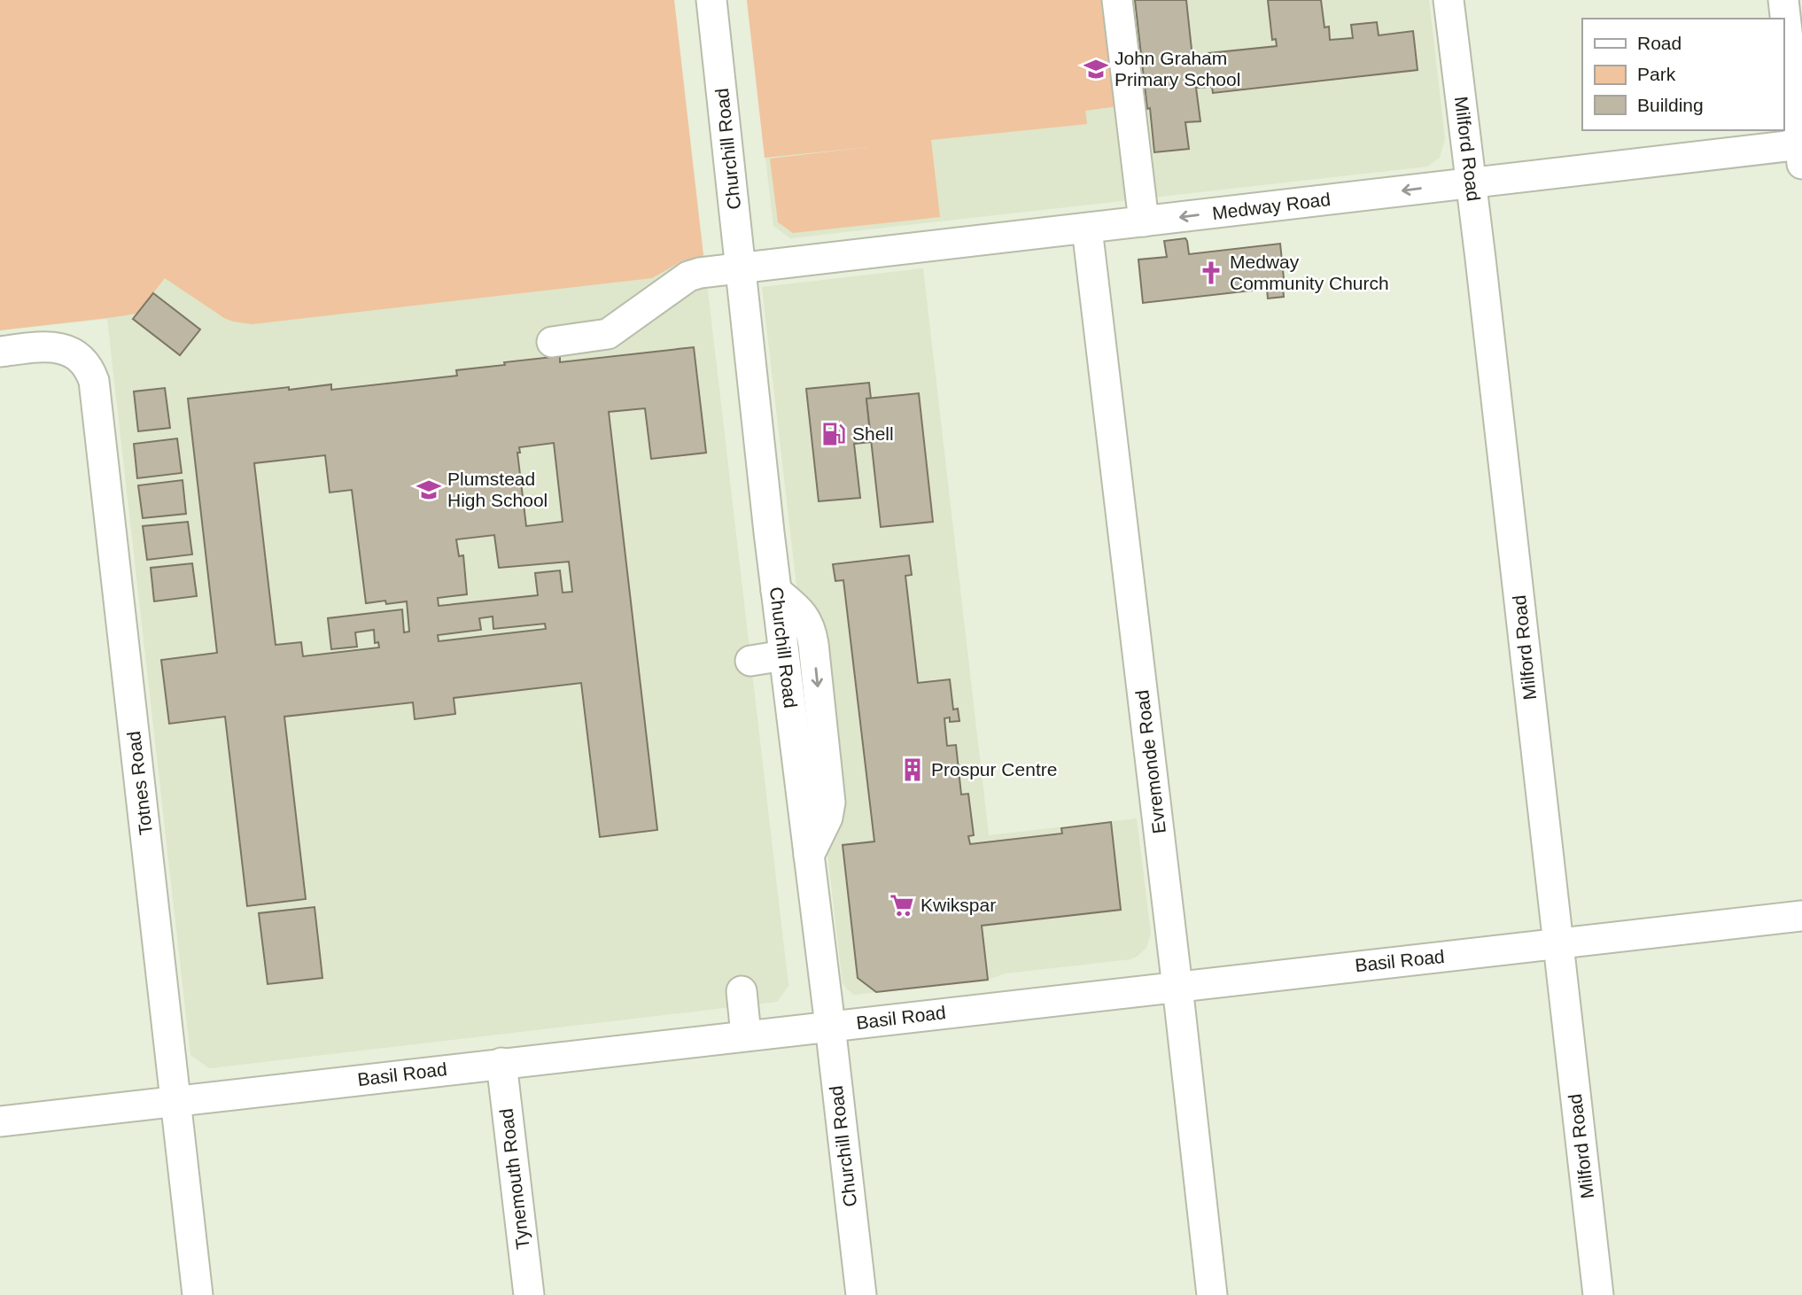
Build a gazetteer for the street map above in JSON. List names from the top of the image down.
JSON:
{
  "streets": {
    "street": [
      "Churchill Road",
      "Milford Road",
      "Medway Road",
      "Evremonde Road",
      "Totnes Road",
      "Basil Road",
      "Tynemouth Road"
    ]
  },
  "crossings": [
    ["Churchill Road", "Medway Road"],
    ["Churchill Road", "Basil Road"],
    ["Milford Road", "Medway Road"],
    ["Milford Road", "Basil Road"],
    ["Medway Road", "Evremonde Road"],
    ["Evremonde Road", "Basil Road"],
    ["Totnes Road", "Basil Road"],
    ["Basil Road", "Tynemouth Road"]
  ],
  "places": {
    "school or university": ["John Graham Primary School", "Plumstead High School"],
    "church": ["Medway Community Church"],
    "fuel station": ["Shell"],
    "building": ["Prospur Centre"],
    "supermarket": ["Kwikspar"]
  },
  "legend": ["Road", "Park", "Building"]
}
